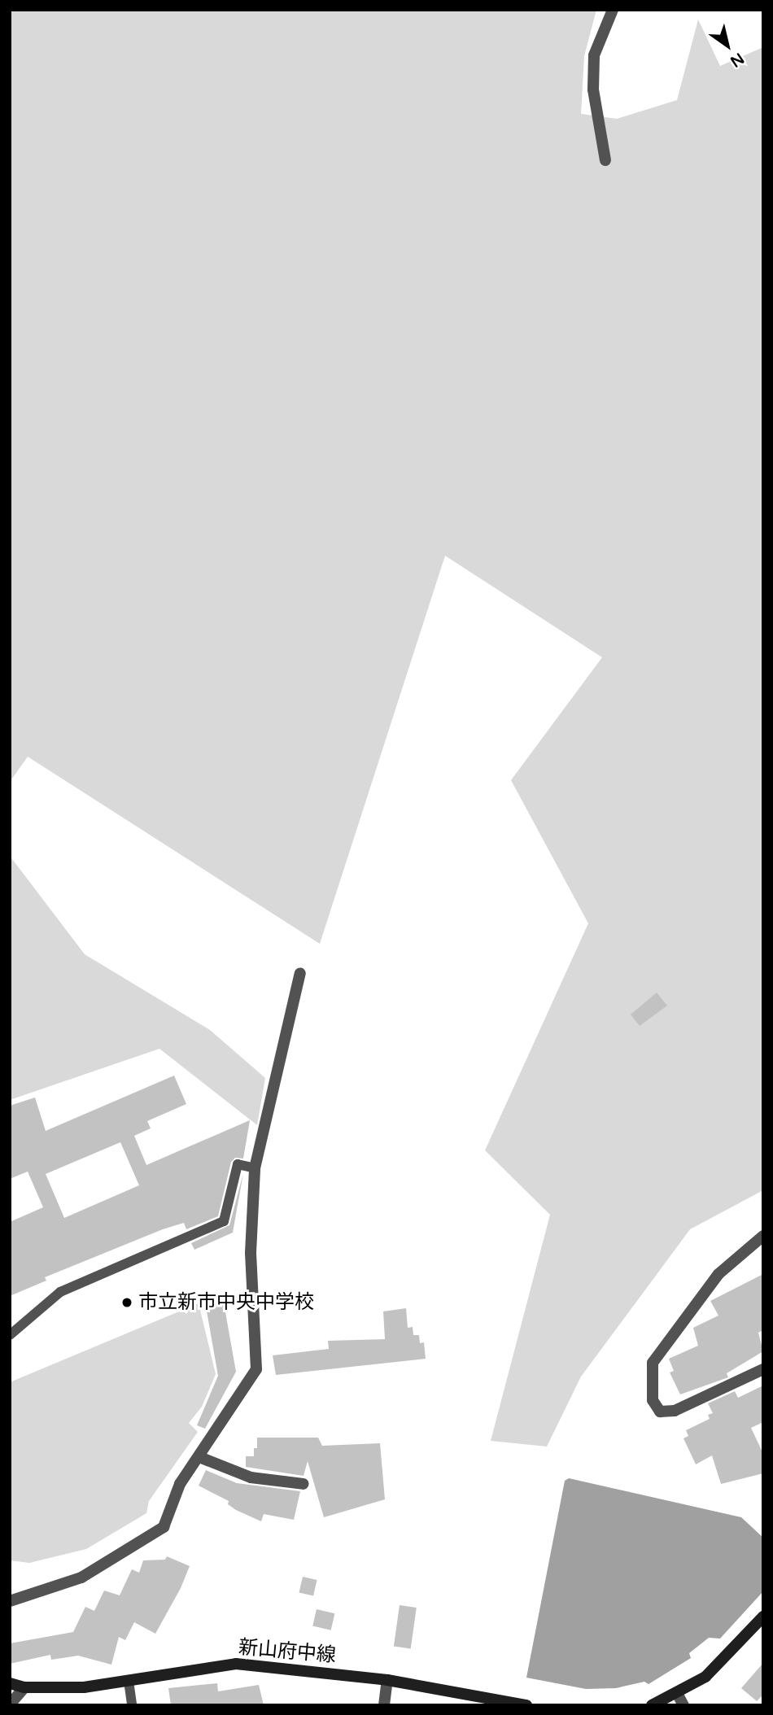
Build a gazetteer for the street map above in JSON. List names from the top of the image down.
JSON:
{
  "streets": {
    "main road": ["新山府中線"]
  },
  "places": ["市立新市中央中学校"],
  "north": "bottom right"
}
